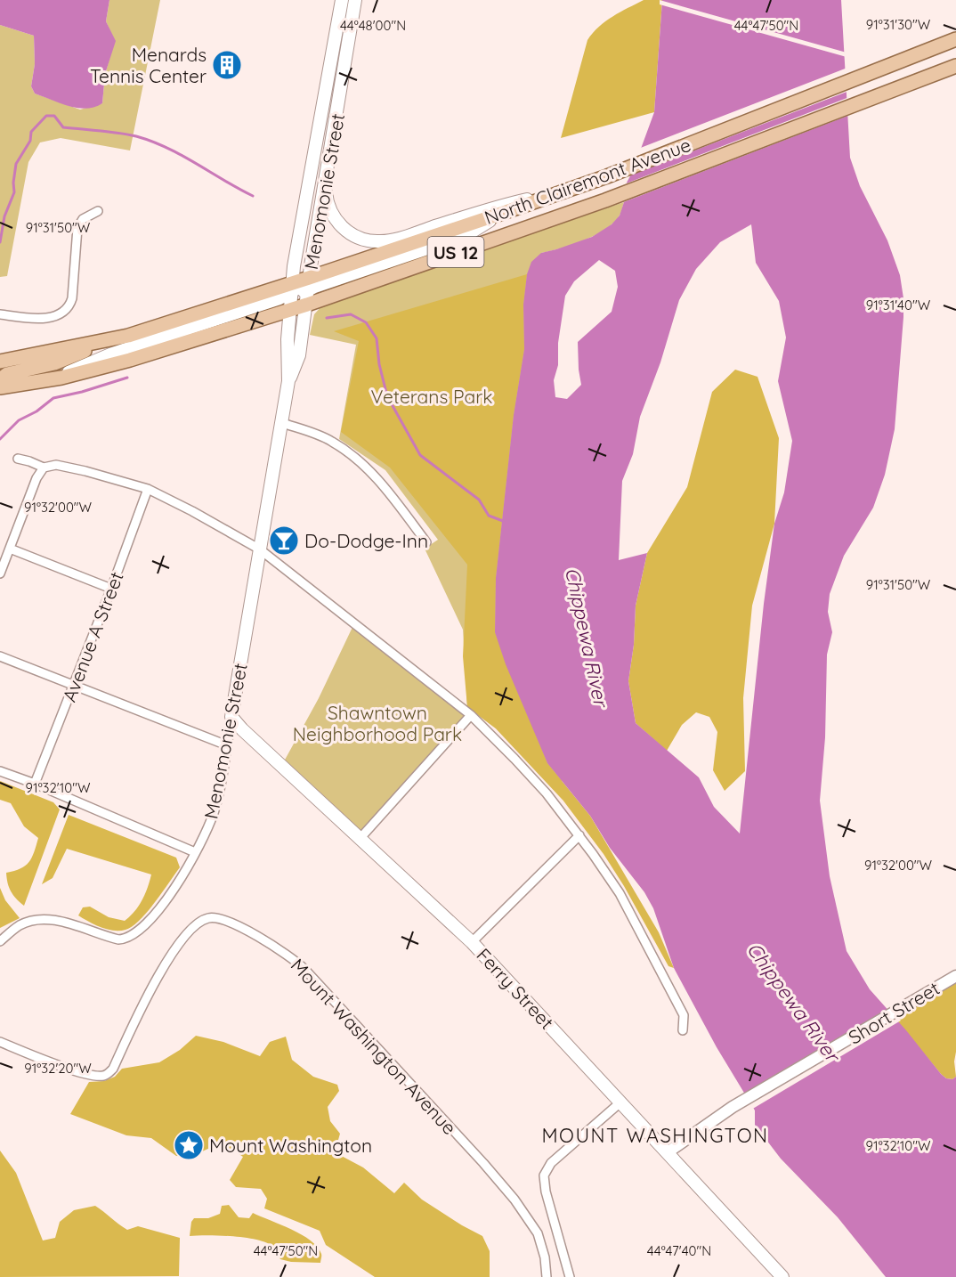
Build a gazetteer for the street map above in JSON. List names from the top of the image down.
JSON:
{
  "streets": {
    "main road": [
      "North Clairemont Avenue",
      "Menomonie Street",
      "US 12",
      "Ferry Street"
    ],
    "street": ["Avenue A Street", "Short Street", "Mount Washington Avenue"]
  },
  "crossings": [
    ["North Clairemont Avenue", "Menomonie Street"],
    ["Menomonie Street", "Ferry Street"],
    ["Ferry Street", "Short Street"]
  ],
  "districts": ["MOUNT WASHINGTON"],
  "water": ["Chippewa River"],
  "parks": ["Veterans Park", "Shawntown Neighborhood Park"],
  "places": {
    "building": ["Menards Tennis Center"],
    "bar": ["Do-Dodge-Inn"],
    "place": ["Mount Washington"]
  },
  "coordinates": [
    "91°31'30\"W",
    "44°48'00\"N",
    "44°47'50\"N",
    "91°31'50\"W",
    "91°31'40\"W",
    "91°32'00\"W",
    "91°32'10\"W",
    "91°32'20\"W",
    "44°47'40\"N"
  ]
}
